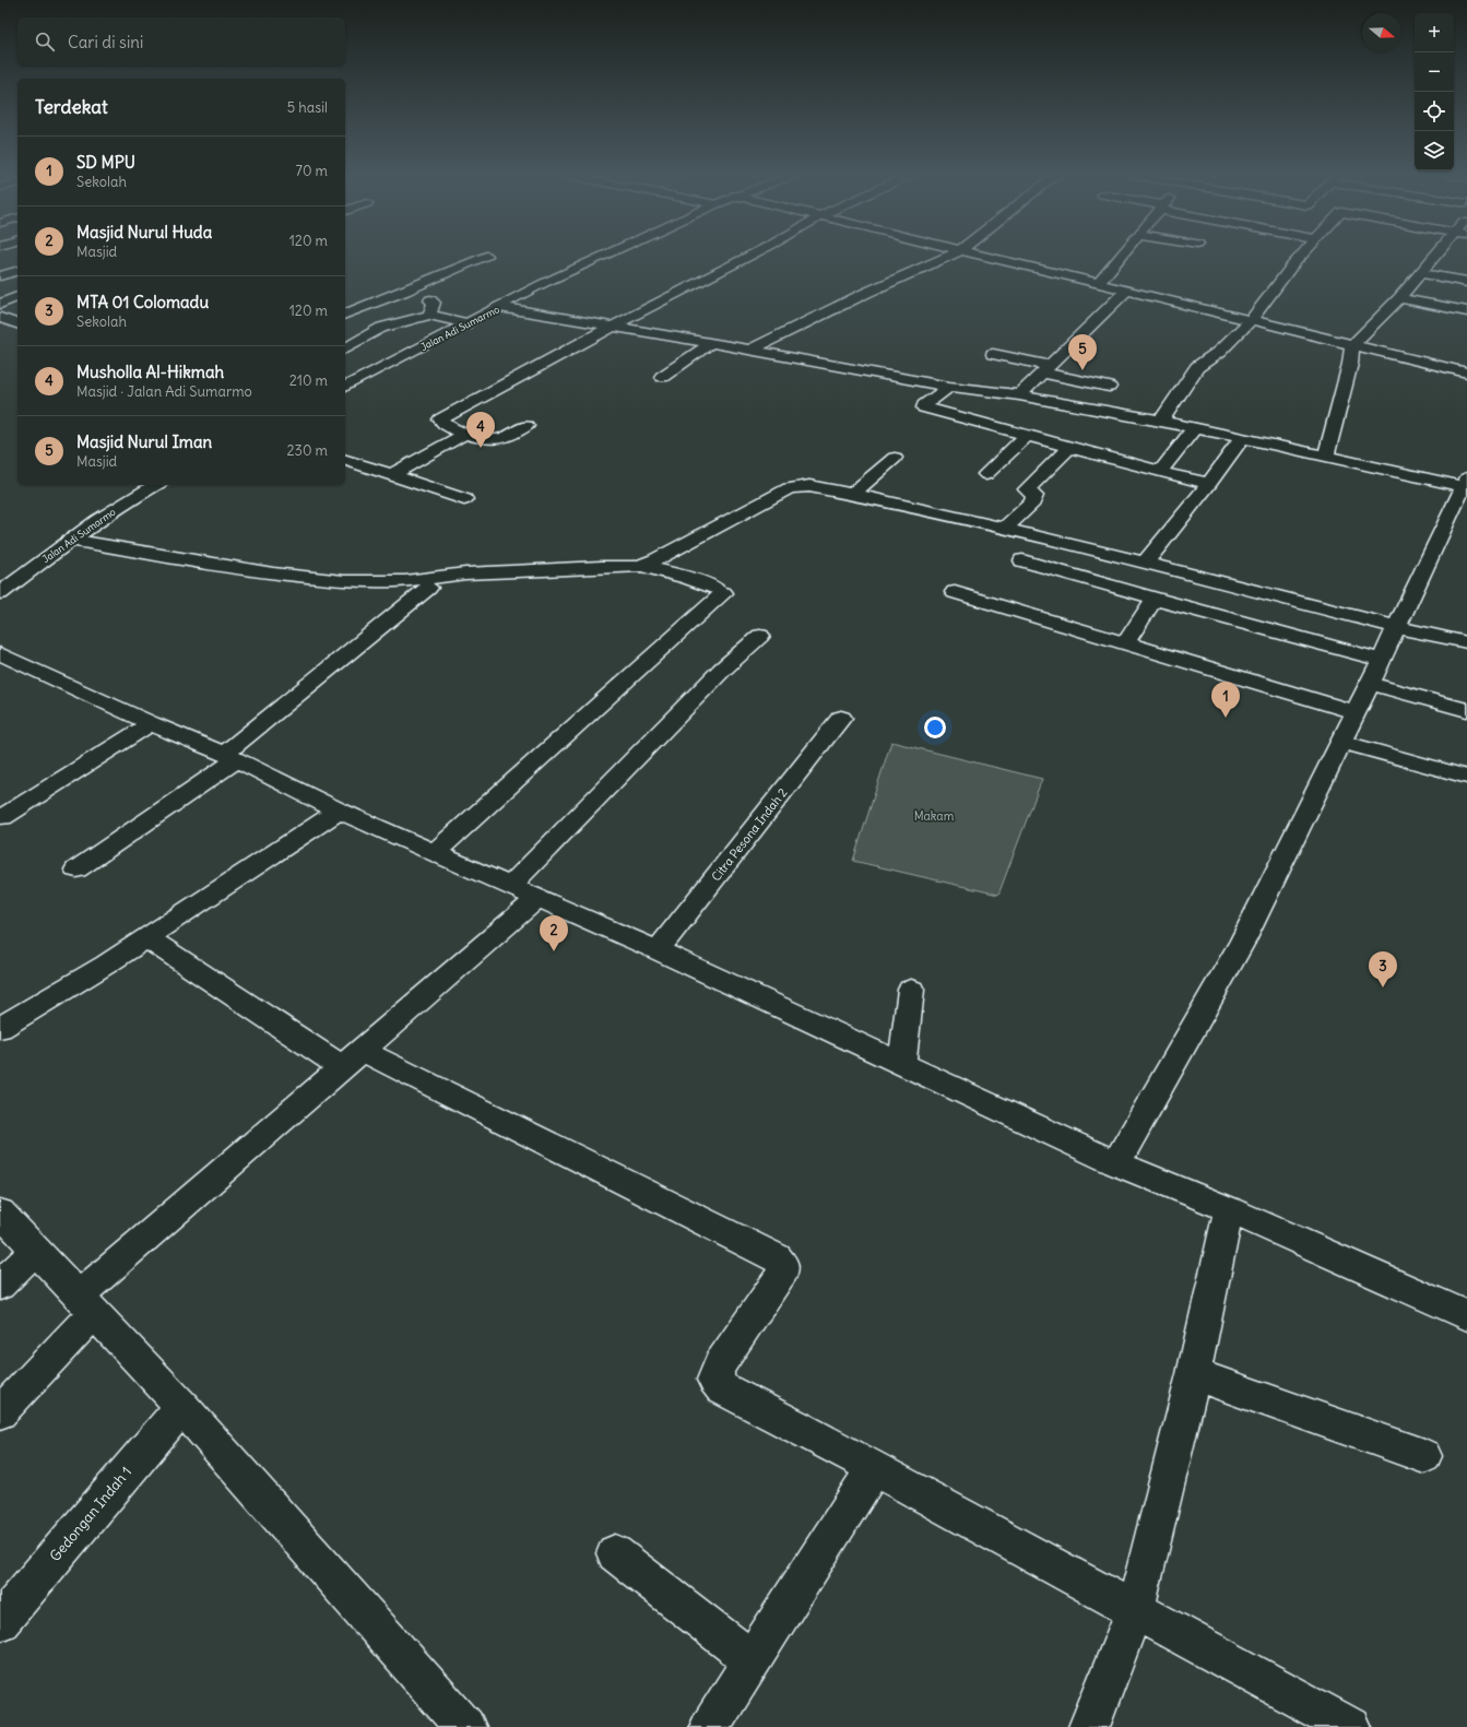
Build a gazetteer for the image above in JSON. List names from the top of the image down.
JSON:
{
  "streets": {
    "street": ["Jalan Adi Sumarmo", "Citra Pesona Indah 2", "Gedongan Indah 1"]
  },
  "parks": ["Makam"],
  "north": "right",
  "page": {
    "map_buttons": ["+", "−"],
    "search": "Cari di sini",
    "heading": ["Terdekat", "5 hasil"],
    "list": [
      {
        "mark": "1",
        "name": "SD MPU",
        "note": "Sekolah",
        "value": "70 m"
      },
      {
        "mark": "2",
        "name": "Masjid Nurul Huda",
        "note": "Masjid",
        "value": "120 m"
      },
      {
        "mark": "3",
        "name": "MTA 01 Colomadu",
        "note": "Sekolah",
        "value": "120 m"
      },
      {
        "mark": "4",
        "name": "Musholla Al-Hikmah",
        "note": "Masjid · Jalan Adi Sumarmo",
        "value": "210 m"
      },
      {
        "mark": "5",
        "name": "Masjid Nurul Iman",
        "note": "Masjid",
        "value": "230 m"
      }
    ],
    "pins": [
      "5",
      "4",
      "1",
      "2",
      "3"
    ]
  }
}
